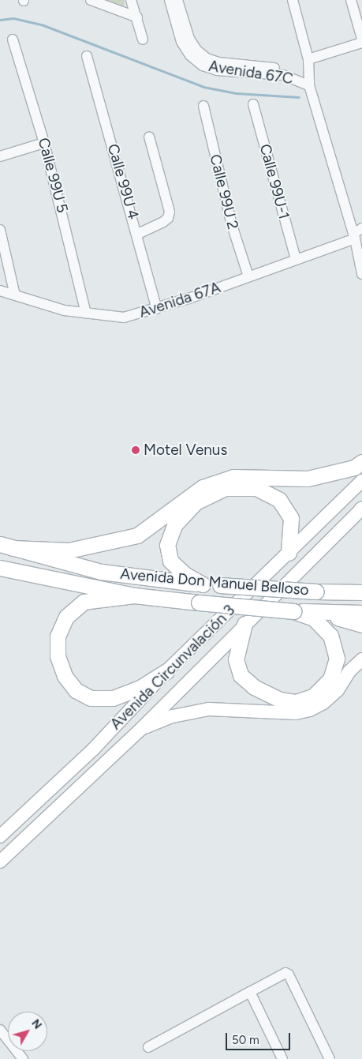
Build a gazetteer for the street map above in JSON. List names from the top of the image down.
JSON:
{
  "streets": {
    "main road": ["Avenida Don Manuel Belloso", "Avenida Circunvalación 3"],
    "street": [
      "Avenida 67C",
      "Calle 99U 5",
      "Calle 99U 4",
      "Calle 99U-1",
      "Calle 99U 2",
      "Avenida 67A"
    ]
  },
  "crossings": [
    ["Calle 99U 5", "Avenida 67A"],
    ["Calle 99U 4", "Avenida 67A"],
    ["Calle 99U-1", "Avenida 67A"],
    ["Calle 99U 2", "Avenida 67A"]
  ],
  "places": ["Motel Venus"],
  "scale_bar": "50 m",
  "north": "top right"
}
